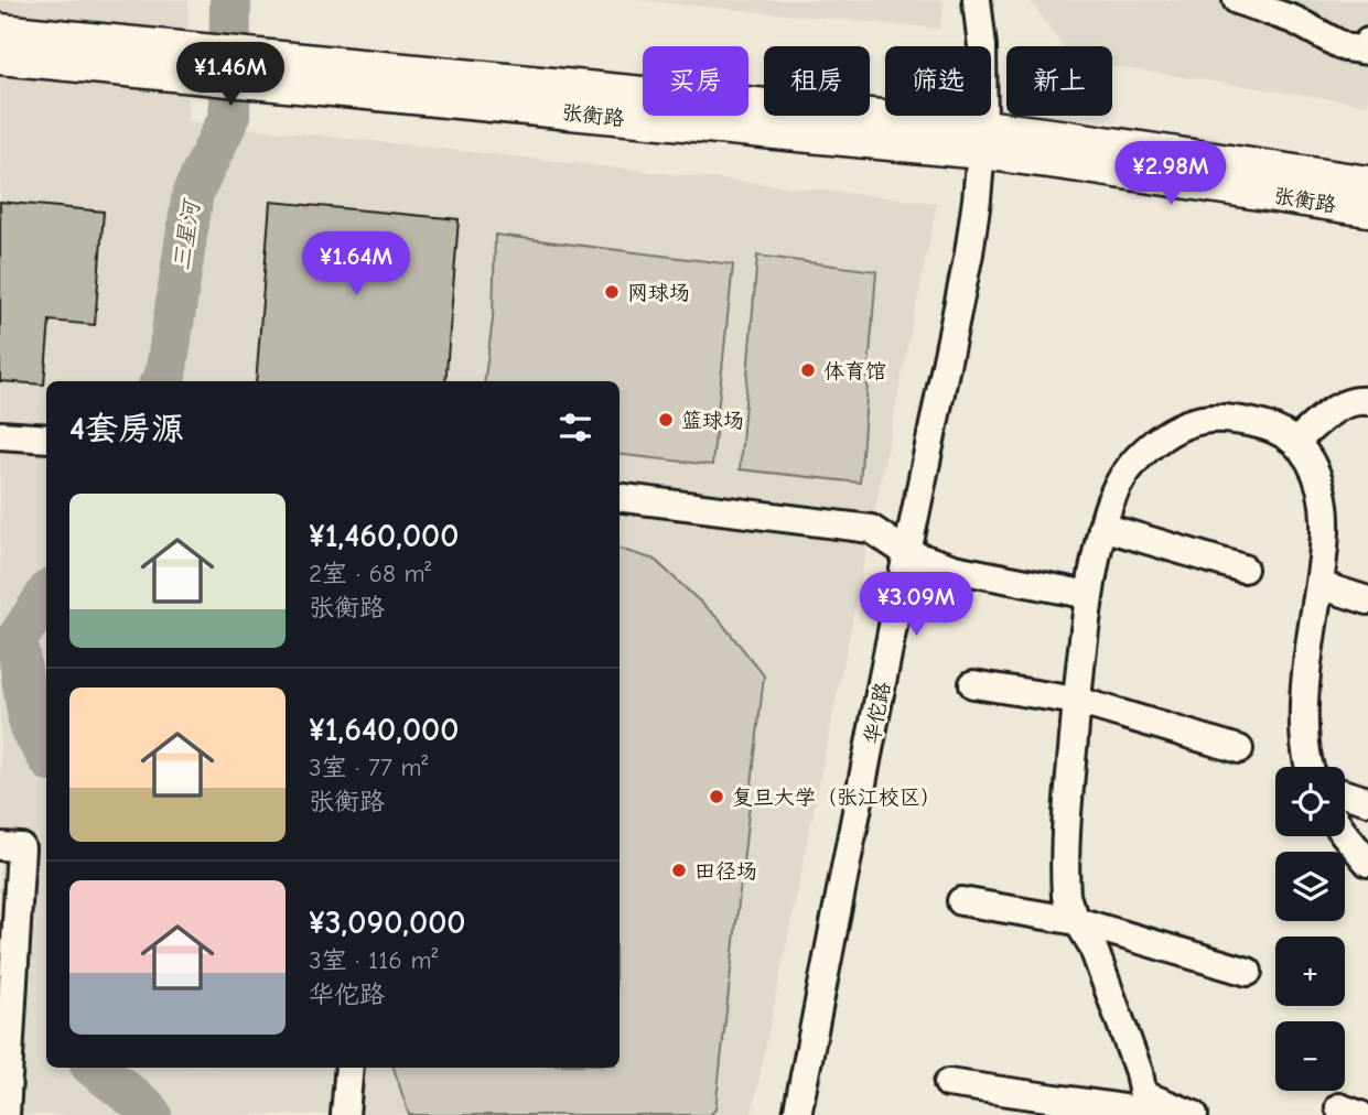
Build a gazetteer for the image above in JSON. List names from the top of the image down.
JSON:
{
  "streets": {
    "main road": ["张衡路"],
    "street": ["华佗路"]
  },
  "crossings": [
    ["张衡路", "华佗路"]
  ],
  "water": ["三星河"],
  "places": [
    "网球场",
    "体育馆",
    "篮球场",
    "复旦大学（张江校区）",
    "田径场"
  ],
  "page": {
    "price": [
      "¥1.46M",
      "¥2.98M",
      "¥1.64M",
      "¥3.09M"
    ],
    "chip": [
      "买房",
      "租房",
      "筛选",
      "新上"
    ],
    "heading": "4套房源",
    "list": [
      {
        "name": "¥1,460,000",
        "note": "2室 · 68 m² · 张衡路"
      },
      {
        "name": "¥1,640,000",
        "note": "3室 · 77 m² · 张衡路"
      },
      {
        "name": "¥3,090,000",
        "note": "3室 · 116 m² · 华佗路"
      }
    ],
    "map_buttons": ["+", "−"]
  }
}
